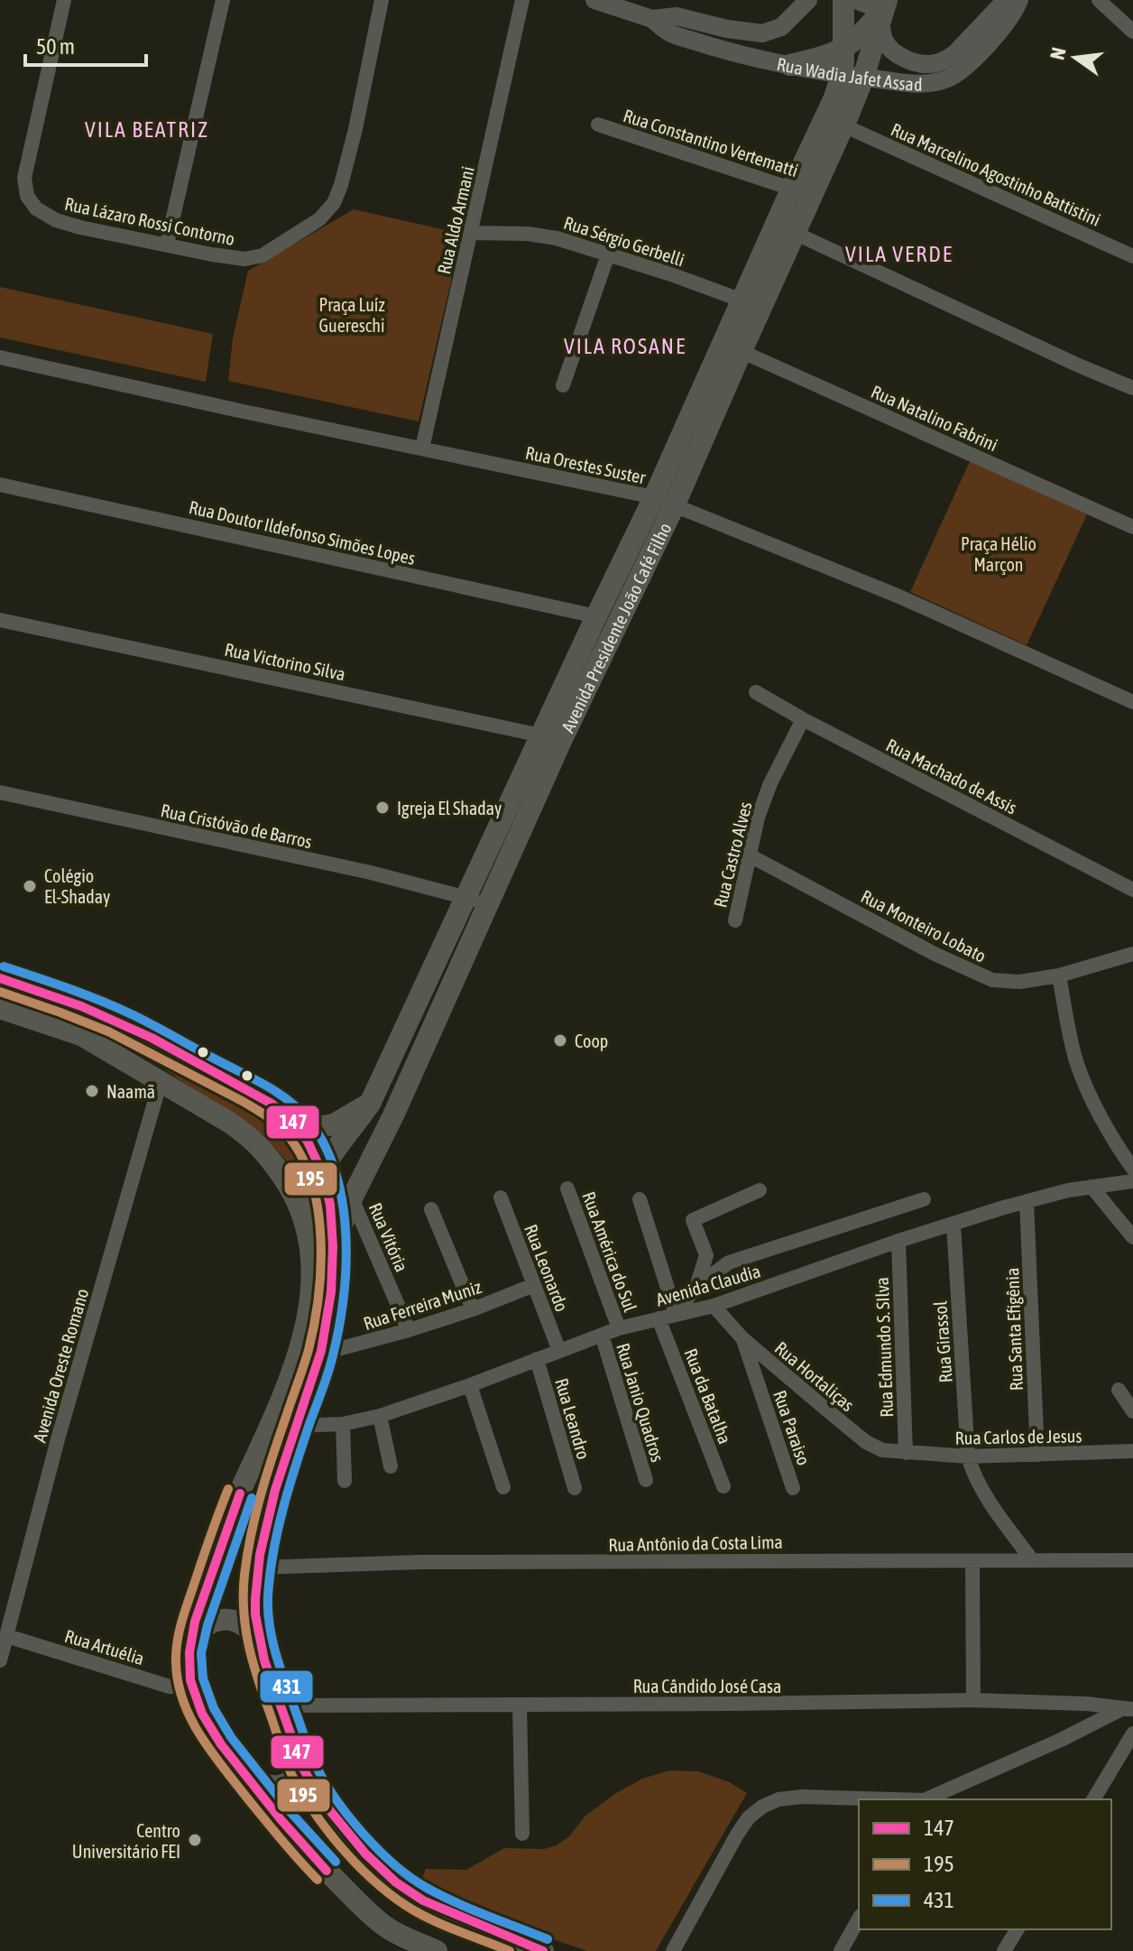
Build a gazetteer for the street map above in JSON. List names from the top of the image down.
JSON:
{
  "streets": {
    "main road": ["Avenida Presidente João Café Filho"],
    "street": [
      "Rua Wadia Jafet Assad",
      "Rua Constantino Vertematti",
      "Rua Marcelino Agostinho Battistini",
      "Rua Aldo Armani",
      "Rua Lázaro Rossi Contorno",
      "Rua Sérgio Gerbelli",
      "Rua Natalino Fabrini",
      "Rua Orestes Suster",
      "Rua Doutor Ildefonso Simões Lopes",
      "Rua Victorino Silva",
      "Rua Machado de Assis",
      "Rua Cristóvão de Barros",
      "Rua Castro Alves",
      "Rua Monteiro Lobato",
      "Rua Vitória",
      "Rua América do Sul",
      "Rua Leonardo",
      "Avenida Claudia",
      "Rua Ferreira Muniz",
      "Rua Santa Efigênia",
      "Rua Girassol",
      "Rua Edmundo S. SIlva",
      "Avenida Oreste Romano",
      "Rua Hortaliças",
      "Rua da Batalha",
      "Rua Janio Quadros",
      "Rua Leandro",
      "Rua Paraiso",
      "Rua Carlos de Jesus",
      "Rua Antônio da Costa Lima",
      "Rua Artuélia",
      "Rua Cândido José Casa"
    ]
  },
  "crossings": [
    ["Rua Wadia Jafet Assad", "Avenida Presidente João Café Filho"],
    ["Rua Constantino Vertematti", "Avenida Presidente João Café Filho"],
    ["Rua Marcelino Agostinho Battistini", "Avenida Presidente João Café Filho"],
    ["Rua Aldo Armani", "Rua Sérgio Gerbelli"],
    ["Rua Aldo Armani", "Rua Orestes Suster"],
    ["Rua Sérgio Gerbelli", "Avenida Presidente João Café Filho"],
    ["Rua Natalino Fabrini", "Avenida Presidente João Café Filho"],
    ["Rua Orestes Suster", "Avenida Presidente João Café Filho"],
    ["Rua Doutor Ildefonso Simões Lopes", "Avenida Presidente João Café Filho"],
    ["Avenida Presidente João Café Filho", "Rua Victorino Silva"],
    ["Avenida Presidente João Café Filho", "Rua Cristóvão de Barros"],
    ["Avenida Presidente João Café Filho", "Rua Vitória"],
    ["Rua Machado de Assis", "Rua Castro Alves"],
    ["Rua Castro Alves", "Rua Monteiro Lobato"],
    ["Rua Vitória", "Rua Ferreira Muniz"],
    ["Rua América do Sul", "Avenida Claudia"],
    ["Rua Leonardo", "Avenida Claudia"],
    ["Rua Leonardo", "Rua Ferreira Muniz"],
    ["Avenida Claudia", "Rua Santa Efigênia"],
    ["Avenida Claudia", "Rua Girassol"],
    ["Avenida Claudia", "Rua Edmundo S. SIlva"],
    ["Avenida Claudia", "Rua Hortaliças"],
    ["Avenida Claudia", "Rua da Batalha"],
    ["Avenida Claudia", "Rua Janio Quadros"],
    ["Avenida Claudia", "Rua Leandro"],
    ["Rua Santa Efigênia", "Rua Carlos de Jesus"],
    ["Rua Girassol", "Rua Carlos de Jesus"],
    ["Rua Girassol", "Rua Antônio da Costa Lima"],
    ["Rua Edmundo S. SIlva", "Rua Hortaliças"],
    ["Rua Edmundo S. SIlva", "Rua Carlos de Jesus"],
    ["Avenida Oreste Romano", "Rua Artuélia"],
    ["Rua Hortaliças", "Rua Paraiso"],
    ["Rua Hortaliças", "Rua Carlos de Jesus"]
  ],
  "districts": ["VILA BEATRIZ", "VILA VERDE", "VILA ROSANE"],
  "parks": ["Praça Luíz Guereschi", "Praça Hélio Marçon"],
  "places": [
    "Igreja El Shaday",
    "Colégio El-Shaday",
    "Coop",
    "Naamã",
    "Centro Universitário FEI"
  ],
  "lines": ["transit line 431", "transit line 147", "transit line 195"],
  "legend": ["147", "195", "431"],
  "scale_bar": "50 m",
  "north": "left"
}
